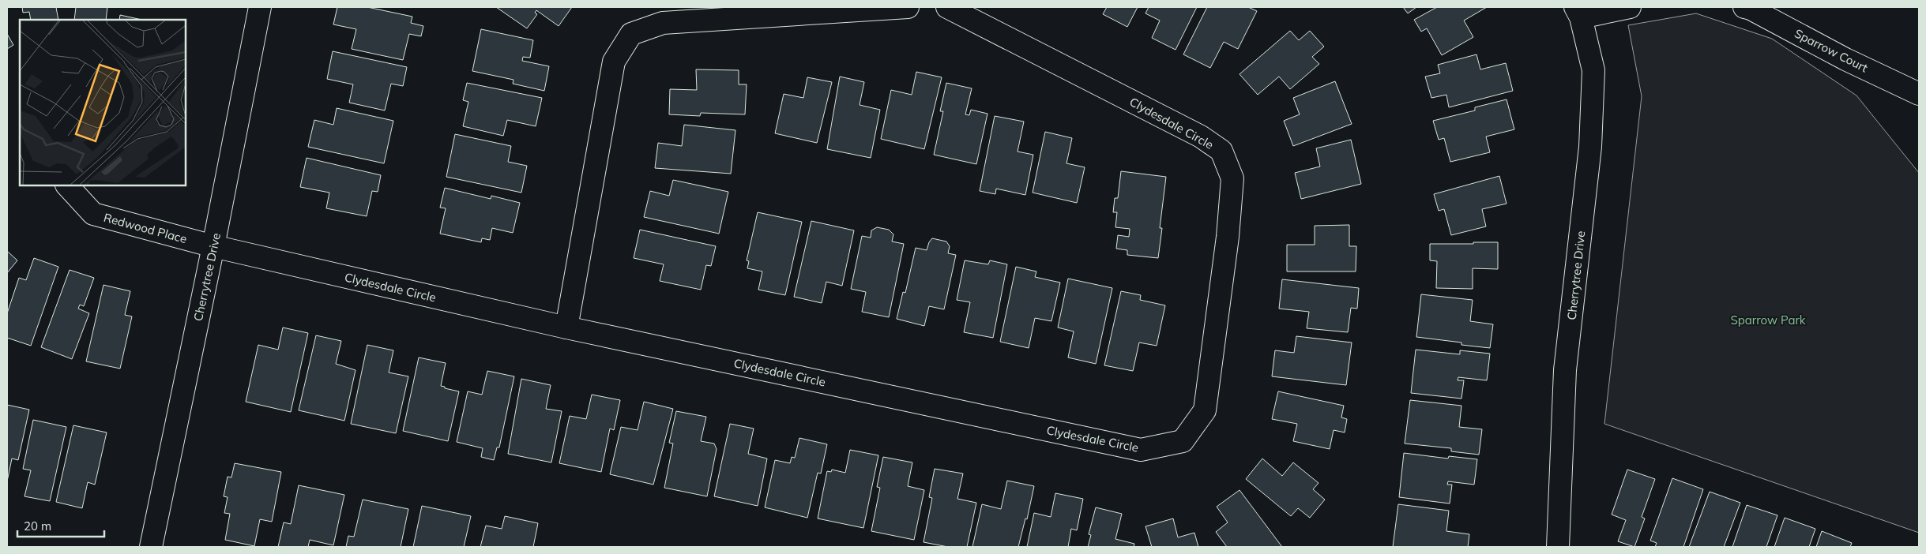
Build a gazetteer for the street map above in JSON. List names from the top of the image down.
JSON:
{
  "streets": {
    "street": [
      "Sparrow Court",
      "Clydesdale Circle",
      "Redwood Place",
      "Cherrytree Drive"
    ]
  },
  "crossings": [
    ["Clydesdale Circle", "Redwood Place"],
    ["Clydesdale Circle", "Cherrytree Drive"],
    ["Redwood Place", "Cherrytree Drive"]
  ],
  "parks": ["Sparrow Park"],
  "scale_bar": "20 m"
}
